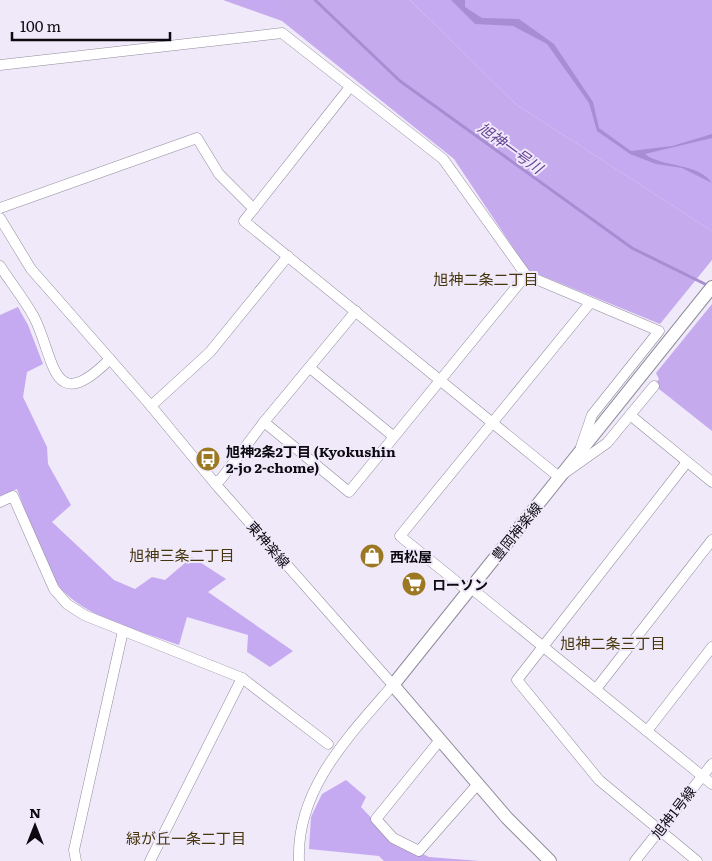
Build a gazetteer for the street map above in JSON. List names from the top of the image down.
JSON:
{
  "streets": {
    "main road": ["豊岡神楽線", "東神楽線"],
    "street": ["旭神1号線"]
  },
  "crossings": [
    ["豊岡神楽線", "東神楽線"]
  ],
  "districts": [
    "旭神二条二丁目",
    "旭神三条二丁目",
    "旭神二条三丁目",
    "緑が丘一条二丁目"
  ],
  "water": ["旭神一号川"],
  "places": {
    "bus stop": ["旭神2条2丁目 (Kyokushin 2-jo 2-chome)"],
    "shop": ["西松屋"],
    "supermarket": ["ローソン"]
  },
  "scale_bar": "100 m",
  "north": "top"
}
